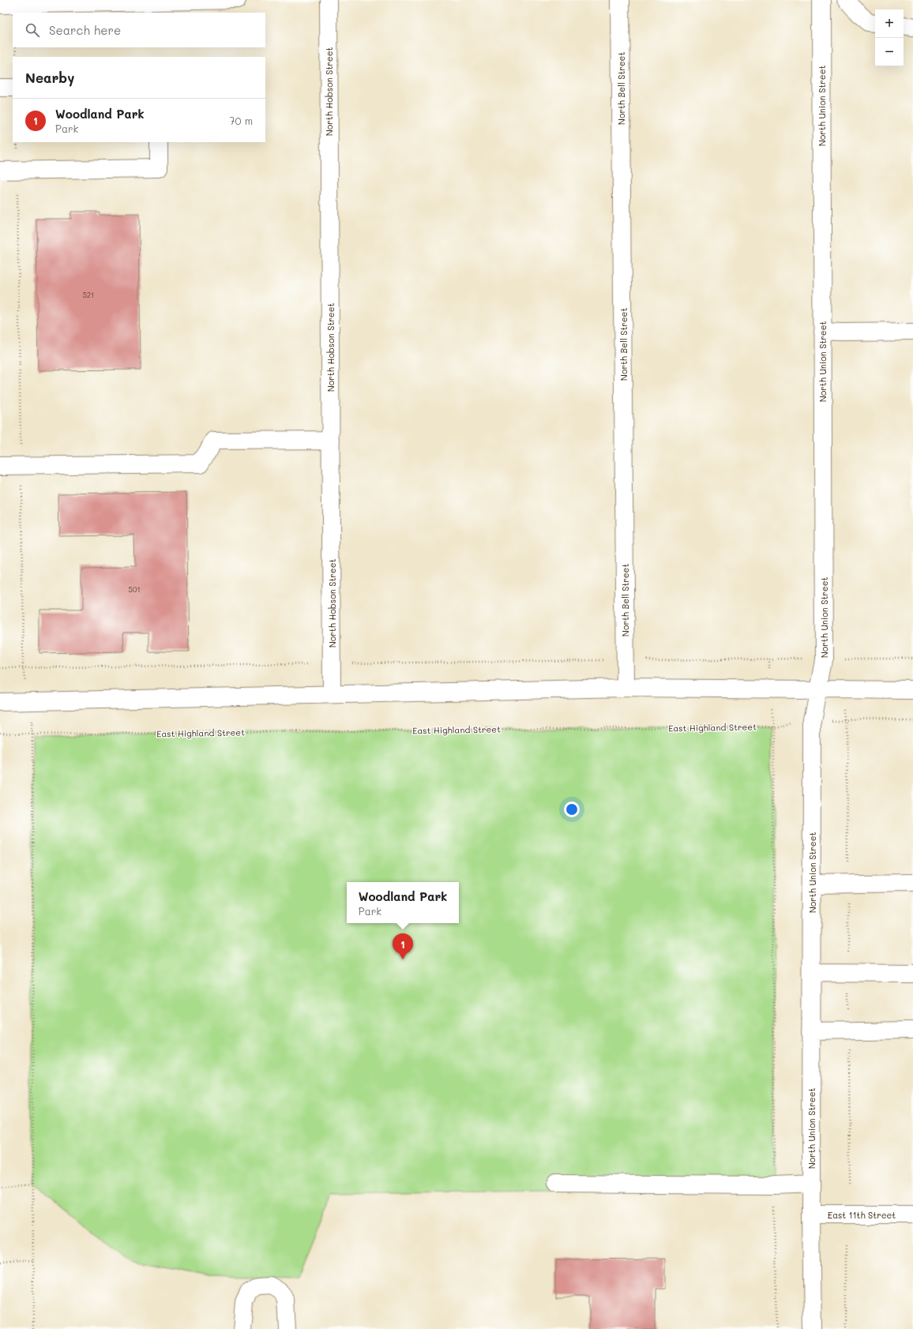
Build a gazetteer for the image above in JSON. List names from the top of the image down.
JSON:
{
  "streets": {
    "street": [
      "North Bell Street",
      "North Hobson Street",
      "North Union Street",
      "East 11th Street"
    ],
    "path": ["East Highland Street"]
  },
  "crossings": [
    ["North Union Street", "East Highland Street"],
    ["North Union Street", "East 11th Street"]
  ],
  "house_numbers": ["521", "501"],
  "page": {
    "map_buttons": ["+", "−"],
    "search": "Search here",
    "heading": "Nearby",
    "list": [
      {
        "mark": "1",
        "name": "Woodland Park",
        "note": "Park",
        "value": "70 m"
      }
    ],
    "popup": ["Woodland Park", "Park"],
    "pins": "1"
  }
}
